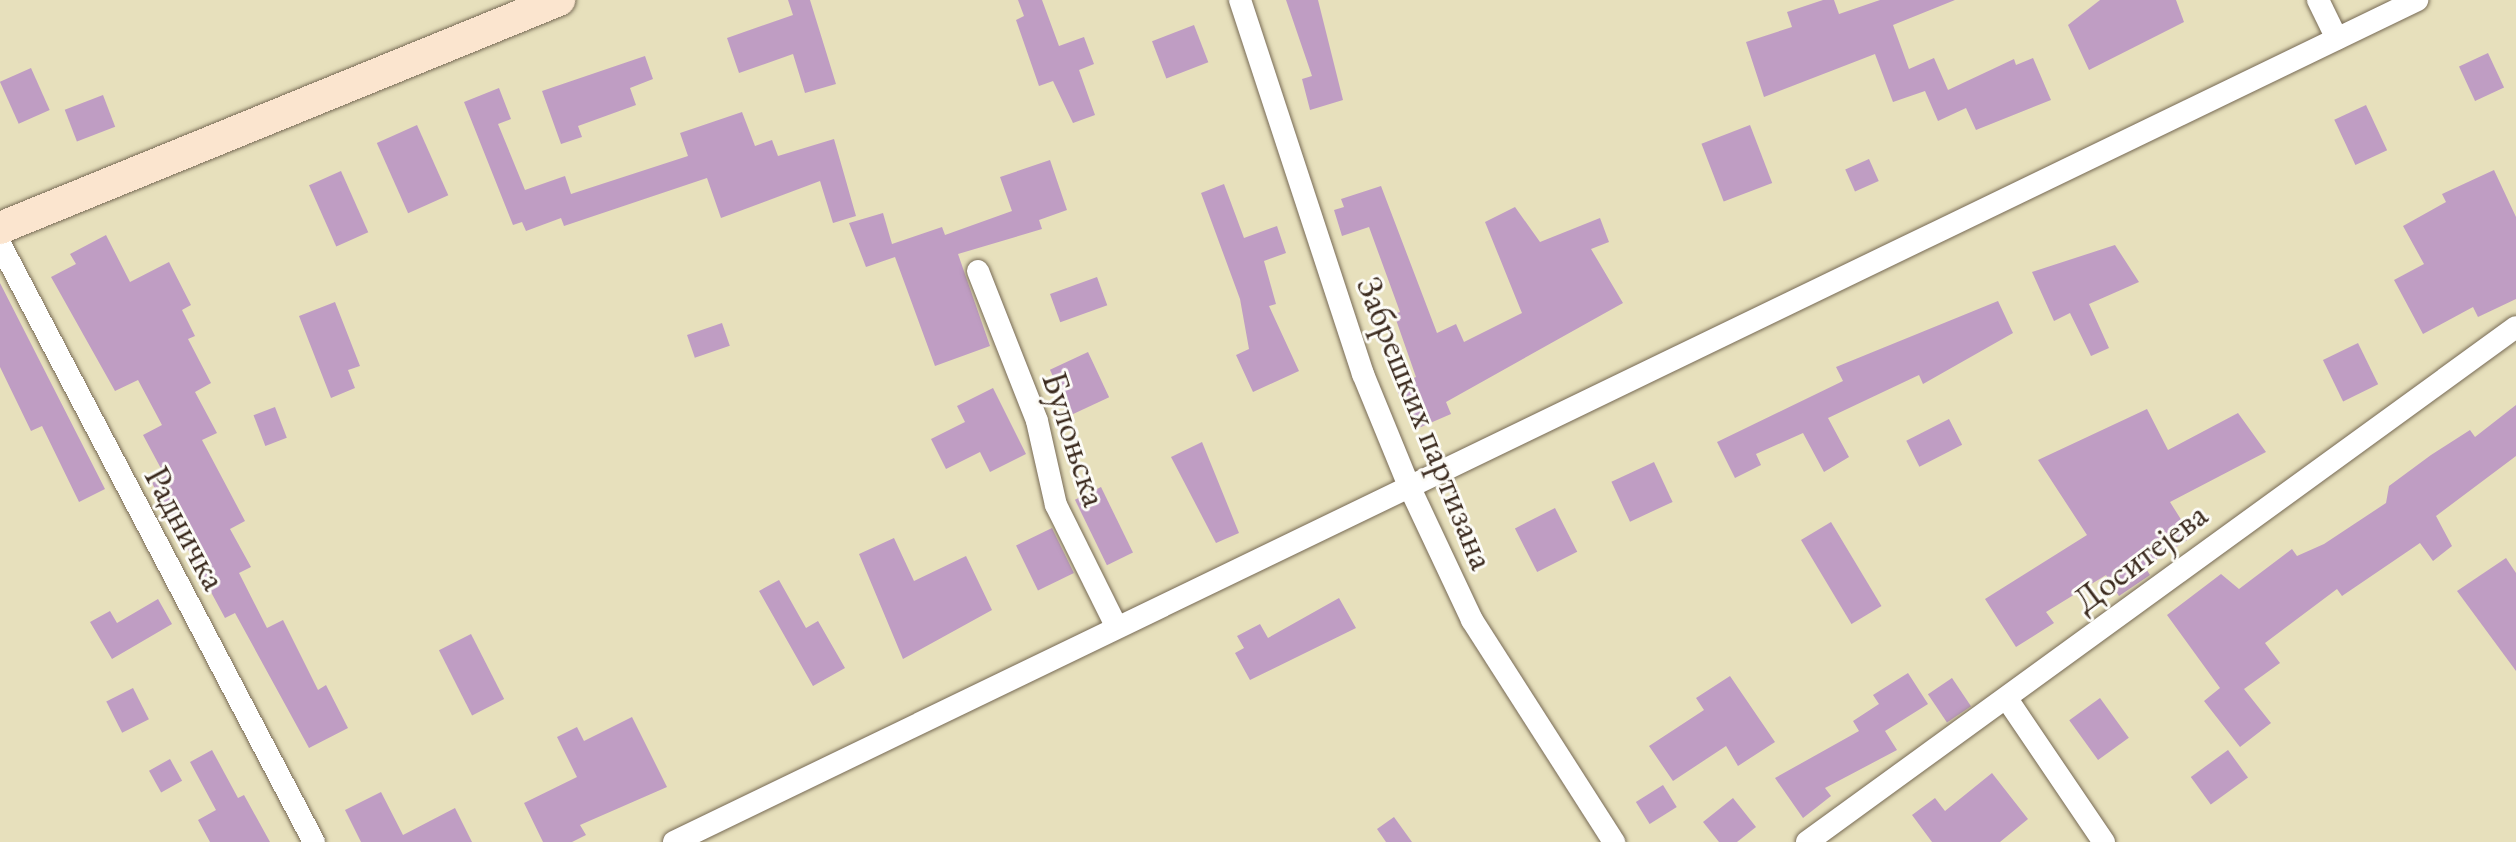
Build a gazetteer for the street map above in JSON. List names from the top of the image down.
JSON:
{
  "streets": {
    "street": [
      "Забрешких партизана",
      "Булоњска",
      "Радничка",
      "Доситејева"
    ]
  }
}
